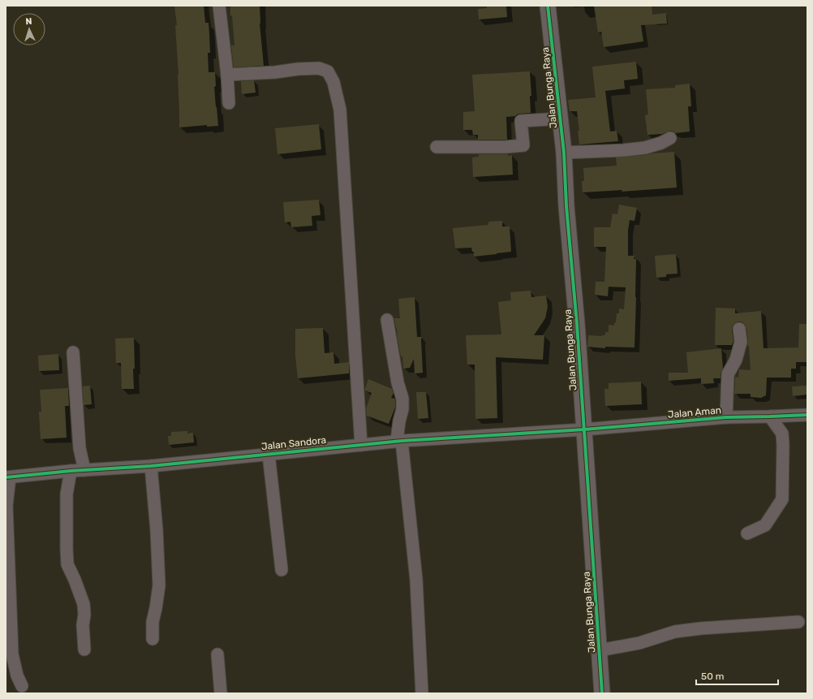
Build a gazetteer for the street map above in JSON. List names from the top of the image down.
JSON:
{
  "streets": {
    "street": ["Jalan Bunga Raya", "Jalan Aman", "Jalan Sandora"]
  },
  "crossings": [
    ["Jalan Bunga Raya", "Jalan Aman"],
    ["Jalan Bunga Raya", "Jalan Sandora"],
    ["Jalan Aman", "Jalan Sandora"]
  ],
  "scale_bar": "50 m",
  "north": "top"
}
